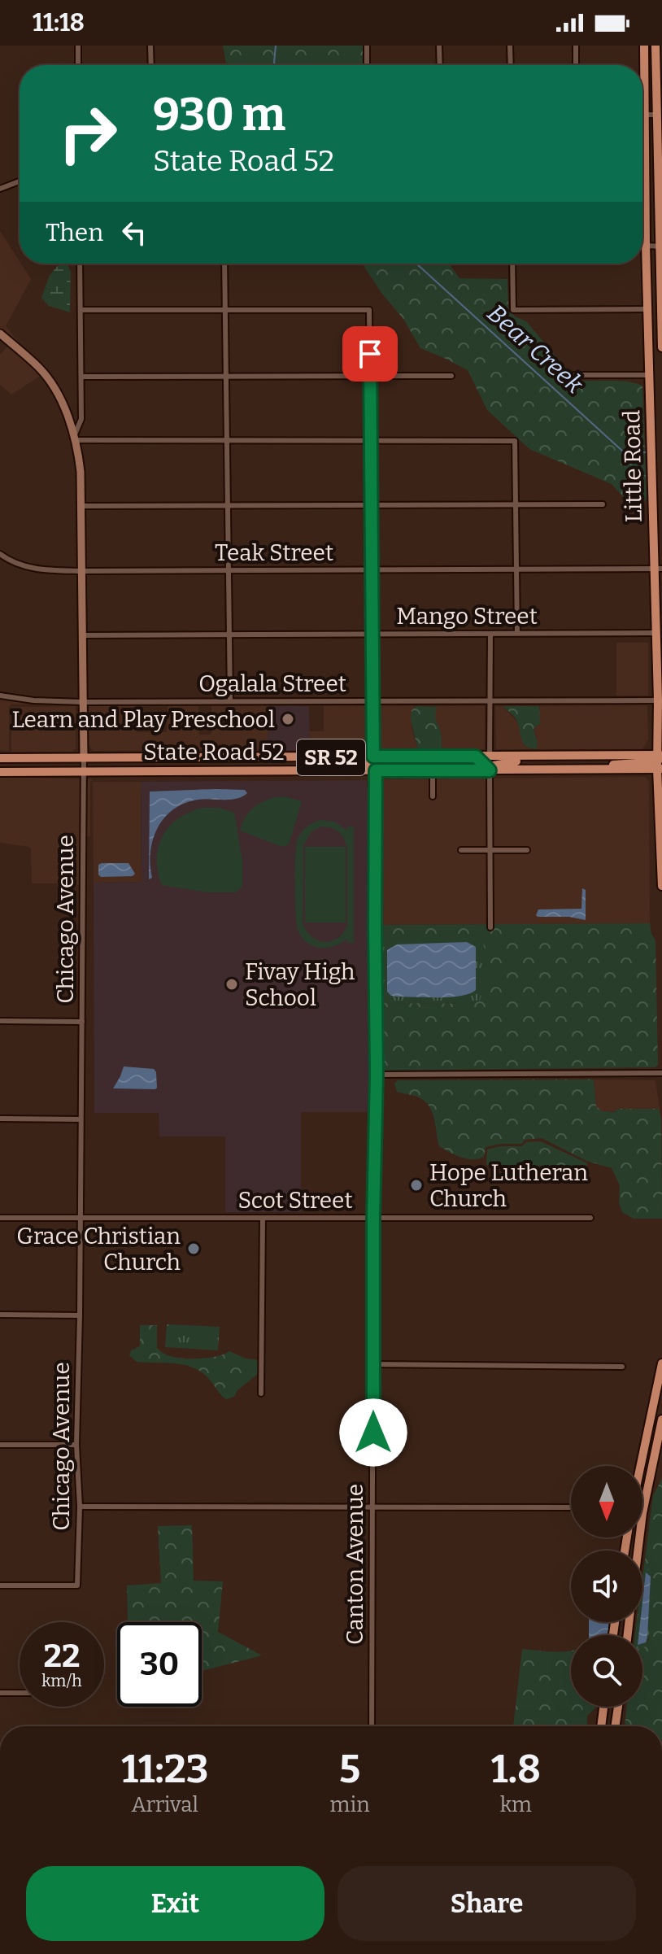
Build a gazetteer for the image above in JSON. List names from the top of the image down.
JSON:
{
  "streets": {
    "main road": ["Little Road", "State Road 52", "SR 52"],
    "street": [
      "Teak Street",
      "Mango Street",
      "Ogalala Street",
      "Chicago Avenue",
      "Scot Street",
      "Canton Avenue"
    ]
  },
  "crossings": [
    ["Little Road", "Teak Street"],
    ["Little Road", "Mango Street"],
    ["Little Road", "Ogalala Street"],
    ["Little Road", "State Road 52"],
    ["Teak Street", "Chicago Avenue"],
    ["Mango Street", "Chicago Avenue"],
    ["Ogalala Street", "Chicago Avenue"],
    ["State Road 52", "Chicago Avenue"],
    ["State Road 52", "Canton Avenue"],
    ["Chicago Avenue", "Scot Street"],
    ["Scot Street", "Canton Avenue"]
  ],
  "water": ["Bear Creek"],
  "places": [
    "Learn and Play Preschool",
    "Fivay High School",
    "Hope Lutheran Church",
    "Grace Christian Church"
  ],
  "north": "bottom",
  "page": {
    "status": "11:18",
    "turn": ["930 m", "State Road 52"],
    "then": "Then",
    "speed": "22 km/h",
    "limit": "30",
    "eta": [
      "11:23",
      "Arrival",
      "5",
      "min",
      "1.8",
      "km"
    ],
    "buttons": ["Exit", "Share"]
  }
}
